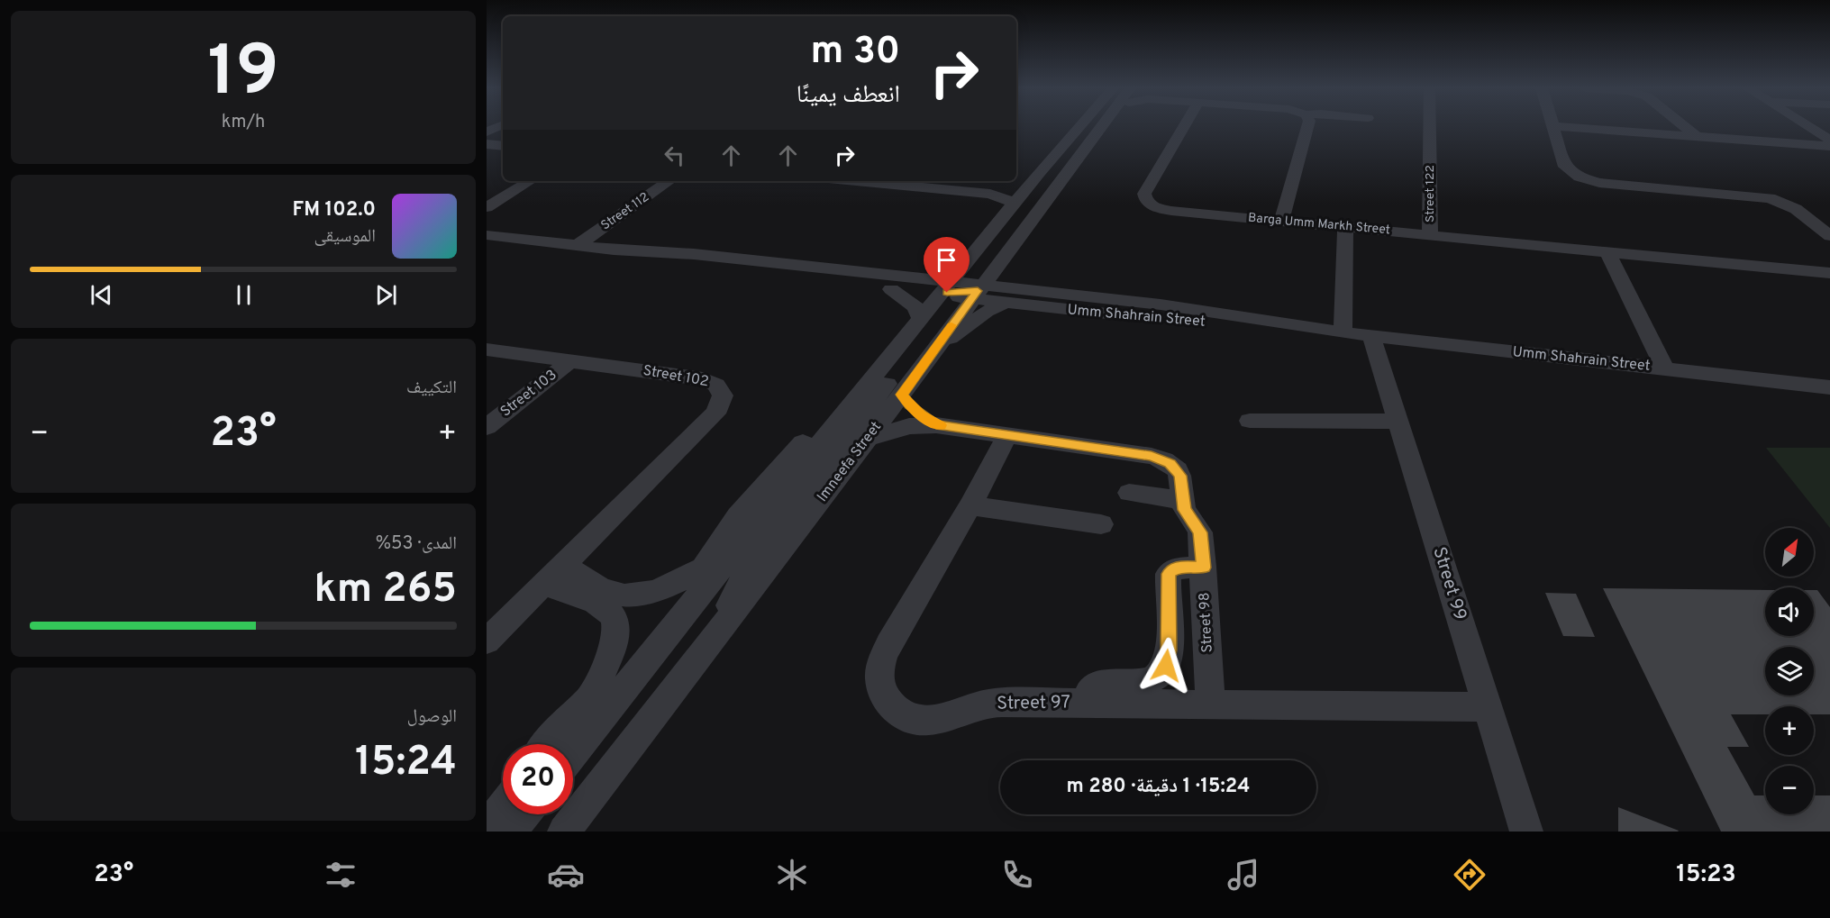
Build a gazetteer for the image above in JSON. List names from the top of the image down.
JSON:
{
  "streets": {
    "street": [
      "Street 122",
      "Street 112",
      "Barga Umm Markh Street",
      "Umm Shahrain Street",
      "Street 102",
      "Street 103",
      "Imneefa Street",
      "Street 99",
      "Street 98",
      "Street 97"
    ]
  },
  "crossings": [
    ["Street 122", "Barga Umm Markh Street"],
    ["Umm Shahrain Street", "Imneefa Street"],
    ["Umm Shahrain Street", "Street 99"],
    ["Street 102", "Street 103"],
    ["Imneefa Street", "Street 98"],
    ["Street 99", "Street 97"],
    ["Street 98", "Street 97"]
  ],
  "north": "top right",
  "page": {
    "tile": [
      ["19", "km/h"],
      "التكييف",
      ["المدى · 53%", "265 km"],
      ["الوصول", "15:24"]
    ],
    "turn": ["30 m", "انعطف يمينًا"],
    "song": ["102.0 FM", "الموسيقى"],
    "heat": ["−", "23°", "+"],
    "map_buttons": ["+", "−"],
    "limit": "20",
    "trip": "15:24 · 1 دقيقة · 280 m",
    "tabs": ["15:23", "23°"]
  }
}
